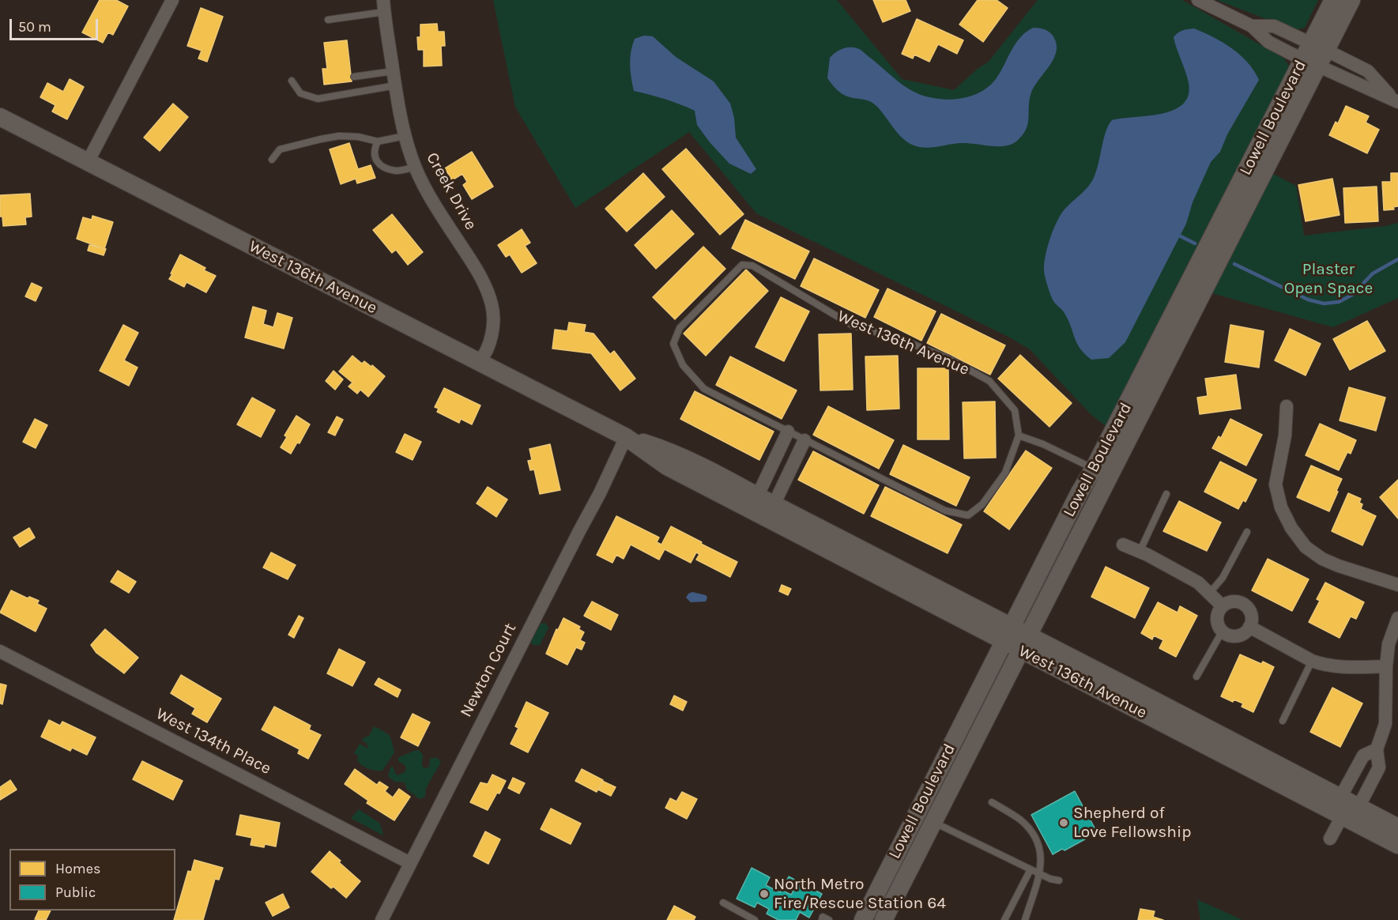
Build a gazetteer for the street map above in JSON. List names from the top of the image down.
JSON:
{
  "streets": {
    "main road": ["Lowell Boulevard", "West 136th Avenue"],
    "street": ["Creek Drive", "Newton Court", "West 134th Place"]
  },
  "crossings": [
    ["Lowell Boulevard", "West 136th Avenue"],
    ["Creek Drive", "West 136th Avenue"],
    ["West 136th Avenue", "Newton Court"],
    ["Newton Court", "West 134th Place"]
  ],
  "parks": ["Plaster Open Space"],
  "places": ["Shepherd of Love Fellowship", "North Metro Fire/Rescue Station 64"],
  "legend": ["Homes", "Public"],
  "scale_bar": "50 m"
}
